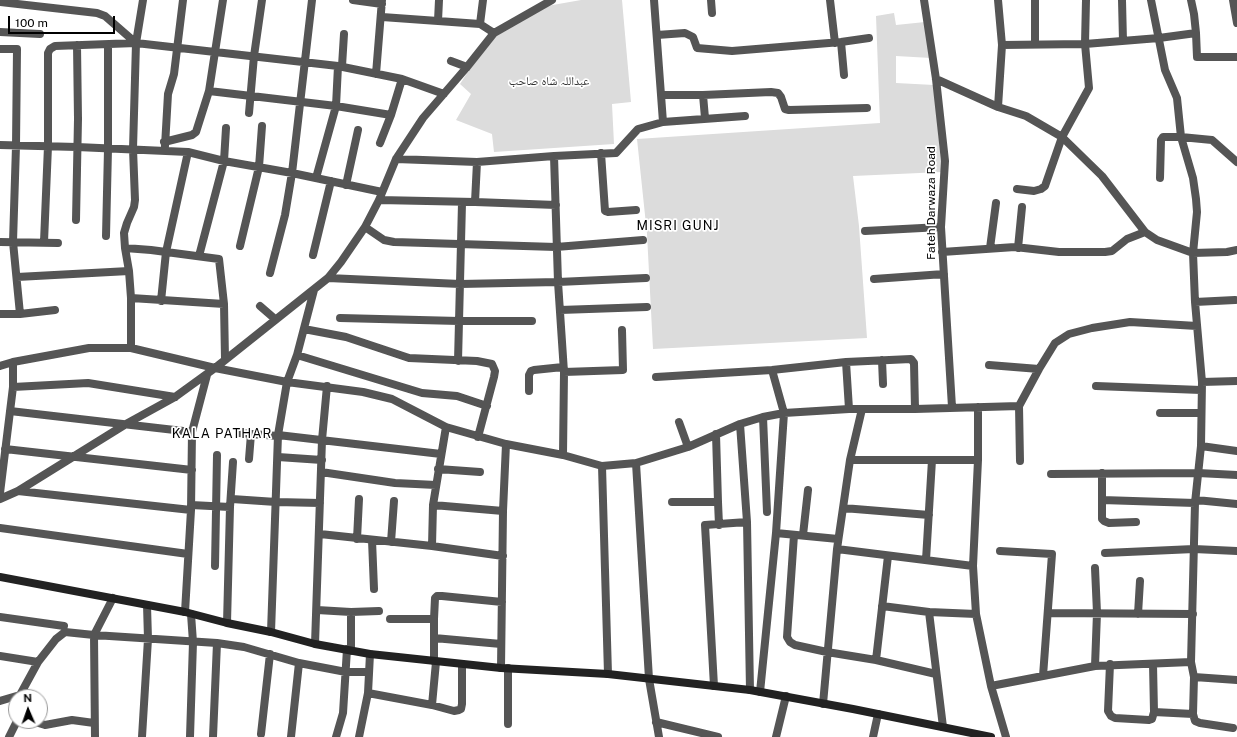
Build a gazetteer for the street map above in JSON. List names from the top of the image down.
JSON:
{
  "streets": {
    "street": ["Fateh Darwaza Road"]
  },
  "districts": ["MISRI GUNJ", "KALA PATHAR"],
  "parks": ["عبداللہ شاہ صاحب"],
  "scale_bar": "100 m",
  "north": "top"
}
